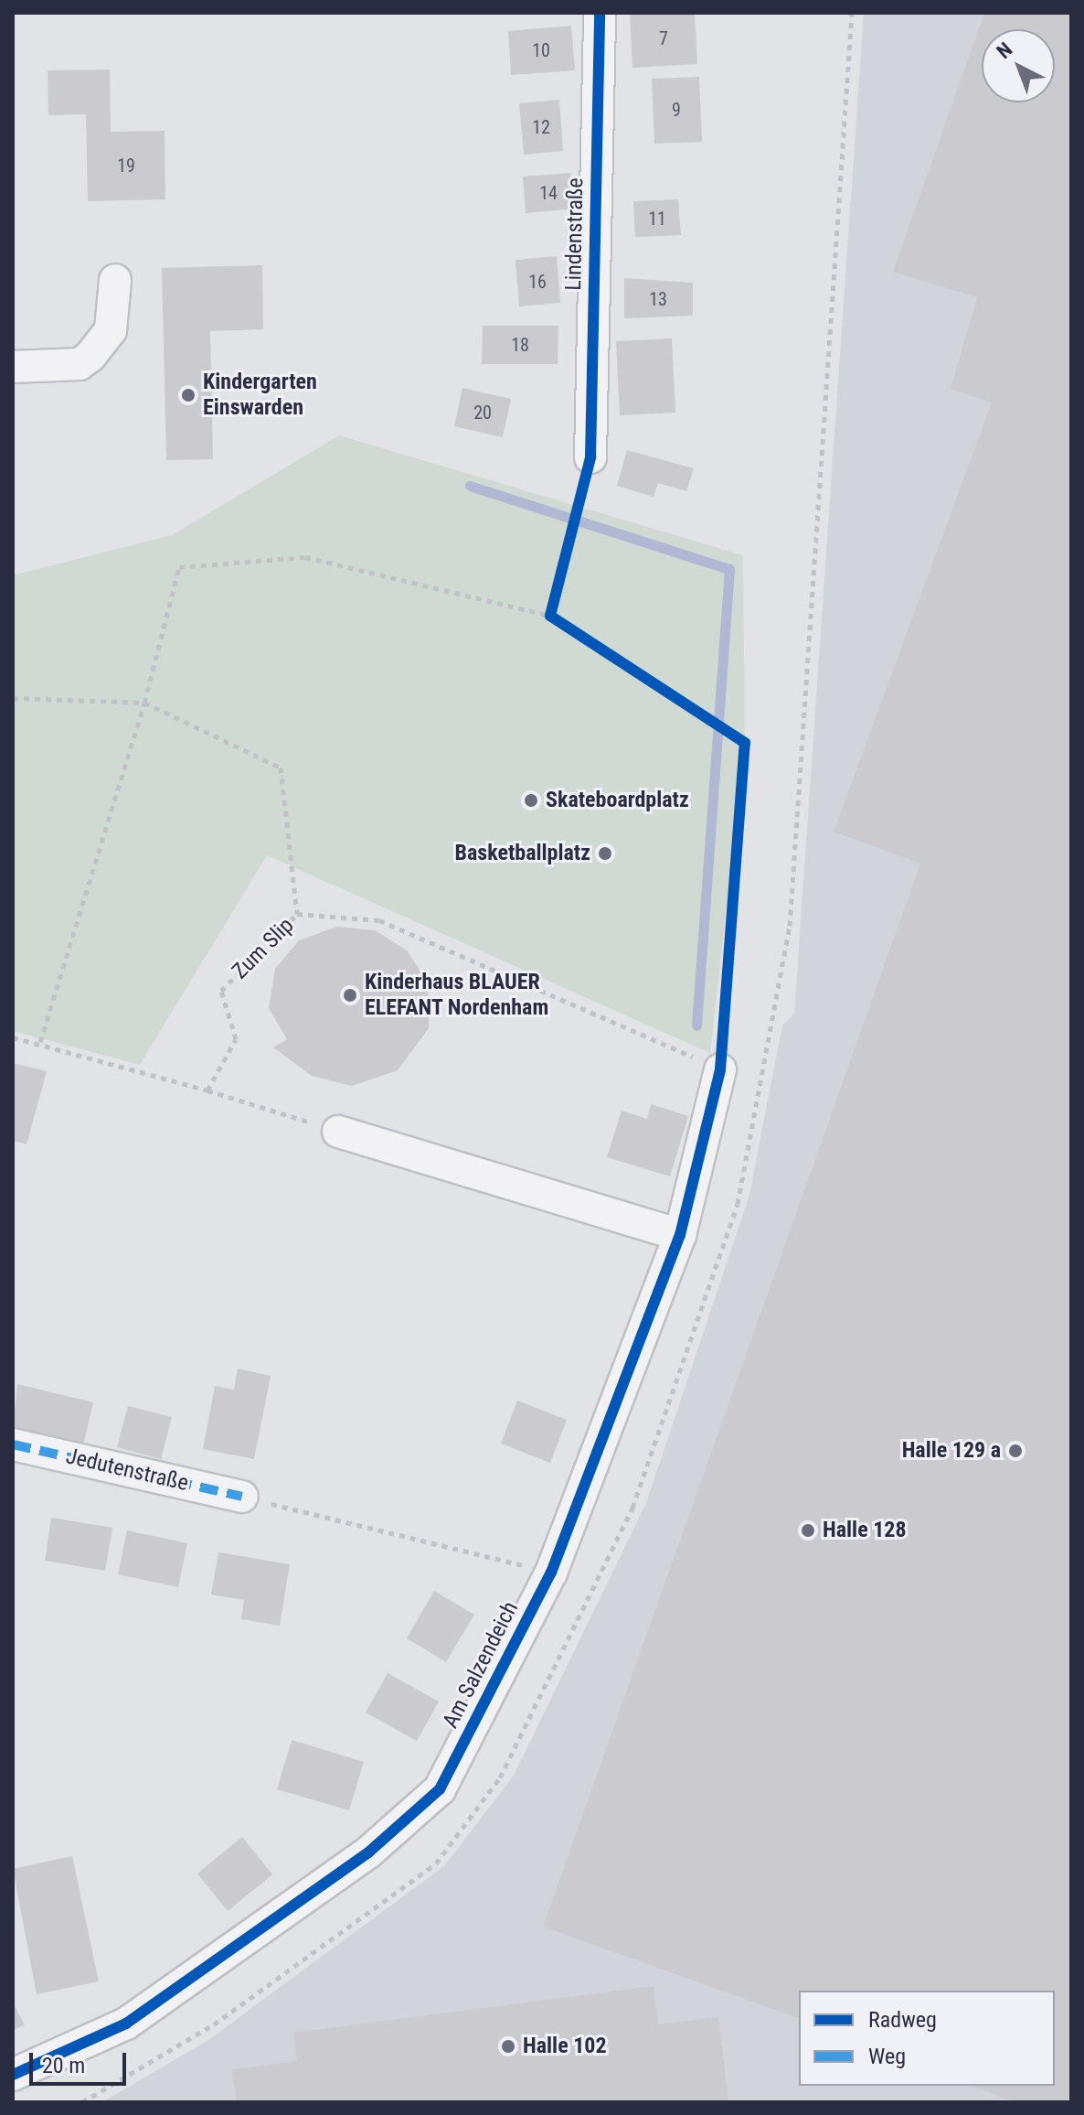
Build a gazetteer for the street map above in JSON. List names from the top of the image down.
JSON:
{
  "streets": {
    "street": ["Lindenstraße", "Jedutenstraße", "Am Salzendeich"],
    "path": ["Zum Slip"]
  },
  "crossings": [
    ["Zum Slip", "Am Salzendeich"]
  ],
  "places": [
    "Kindergarten Einswarden",
    "Skateboardplatz",
    "Basketballplatz",
    "Kinderhaus BLAUER ELEFANT Nordenham",
    "Halle 129 a",
    "Halle 128",
    "Halle 102"
  ],
  "house_numbers": [
    "7",
    "10",
    "9",
    "12",
    "19",
    "14",
    "11",
    "16",
    "13",
    "18",
    "20"
  ],
  "legend": ["Radweg", "Weg"],
  "scale_bar": "20 m",
  "north": "top left"
}
